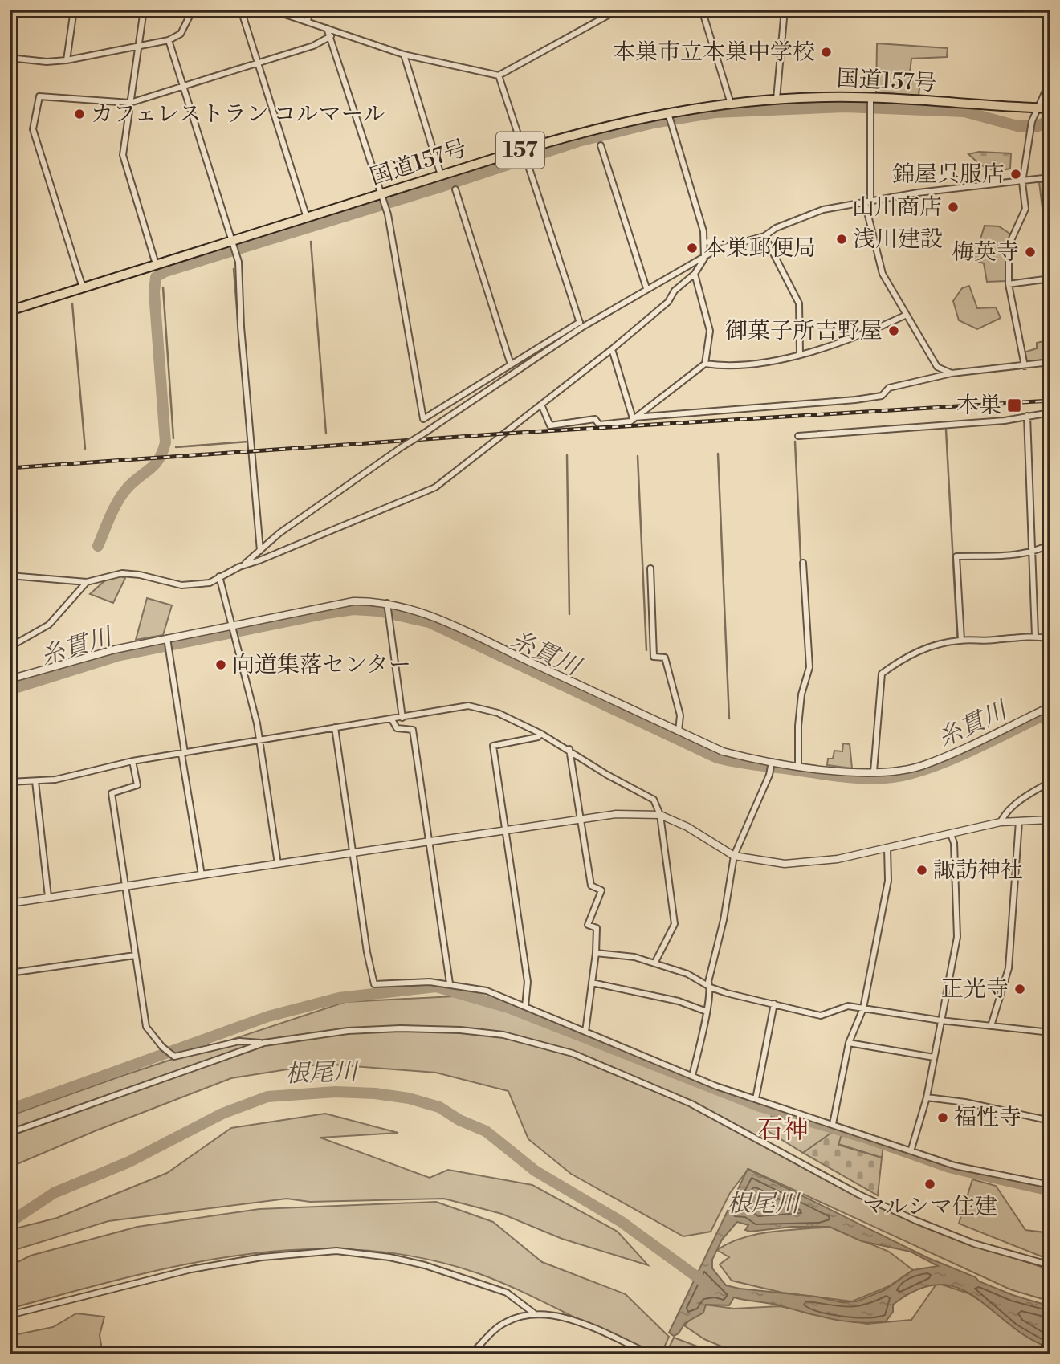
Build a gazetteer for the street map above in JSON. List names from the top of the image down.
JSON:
{
  "streets": {
    "highway": ["国道157号", "157"]
  },
  "districts": ["石神"],
  "water": ["糸貫川", "根尾川"],
  "places": {
    "other": [
      "本巣市立本巣中学校",
      "カフェレストラン コルマール",
      "錦屋呉服店",
      "山川商店",
      "浅川建設",
      "本巣郵便局",
      "梅英寺",
      "御菓子所吉野屋",
      "向道集落センター",
      "諏訪神社",
      "正光寺",
      "福性寺",
      "マルシマ住建"
    ],
    "transit": ["本巣"]
  }
}
